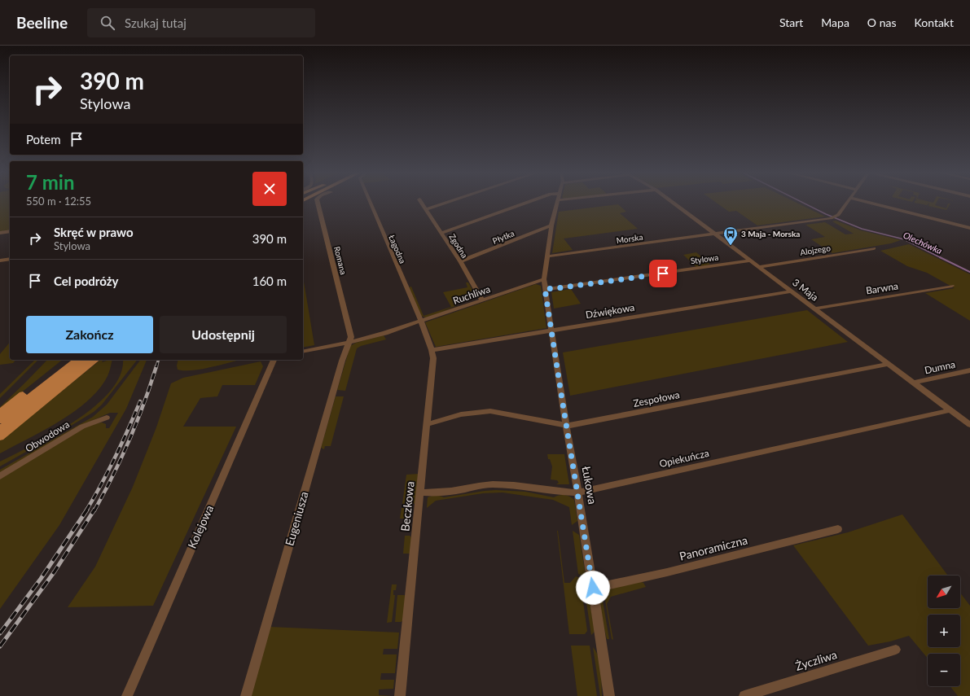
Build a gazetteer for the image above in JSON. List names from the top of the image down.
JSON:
{
  "streets": {
    "street": [
      "Płytka",
      "Morska",
      "Zgodna",
      "Łagodna",
      "Alojzego",
      "Stylowa",
      "Romana",
      "Barwna",
      "3 Maja",
      "Ruchliwa",
      "Dźwiękowa",
      "Dumna",
      "Zespołowa",
      "Obwodowa",
      "Opiekuńcza",
      "Łukowa",
      "Beczkowa",
      "Eugeniusza",
      "Kolejowa",
      "Panoramiczna",
      "Życzliwa"
    ]
  },
  "crossings": [
    ["Płytka", "Zgodna"],
    ["Morska", "3 Maja"],
    ["Zgodna", "Ruchliwa"],
    ["Łagodna", "Ruchliwa"],
    ["Łagodna", "Beczkowa"],
    ["Alojzego", "3 Maja"],
    ["Stylowa", "3 Maja"],
    ["Stylowa", "Łukowa"],
    ["Romana", "Ruchliwa"],
    ["Romana", "Eugeniusza"],
    ["Barwna", "3 Maja"],
    ["3 Maja", "Dźwiękowa"],
    ["3 Maja", "Dumna"],
    ["3 Maja", "Zespołowa"],
    ["3 Maja", "Opiekuńcza"],
    ["Ruchliwa", "Łukowa"],
    ["Ruchliwa", "Beczkowa"],
    ["Ruchliwa", "Eugeniusza"],
    ["Dźwiękowa", "Łukowa"],
    ["Dźwiękowa", "Beczkowa"],
    ["Zespołowa", "Łukowa"],
    ["Zespołowa", "Beczkowa"],
    ["Opiekuńcza", "Łukowa"],
    ["Opiekuńcza", "Beczkowa"],
    ["Łukowa", "Panoramiczna"]
  ],
  "water": ["Olechówka"],
  "places": {
    "bus stop": ["3 Maja - Morska"]
  },
  "north": "bottom left",
  "page": {
    "header": "Beeline",
    "search": "Szukaj tutaj",
    "nav": [
      "Start",
      "Mapa",
      "O nas",
      "Kontakt"
    ],
    "turn": ["390 m", "Stylowa"],
    "then": "Potem",
    "heading": ["7 min", "550 m · 12:55"],
    "list": [
      {
        "name": "Skręć w prawo",
        "note": "Stylowa",
        "value": "390 m"
      },
      {
        "name": "Cel podróży",
        "value": "160 m"
      }
    ],
    "buttons": ["Zakończ", "Udostępnij"],
    "map_buttons": ["+", "−"]
  }
}
